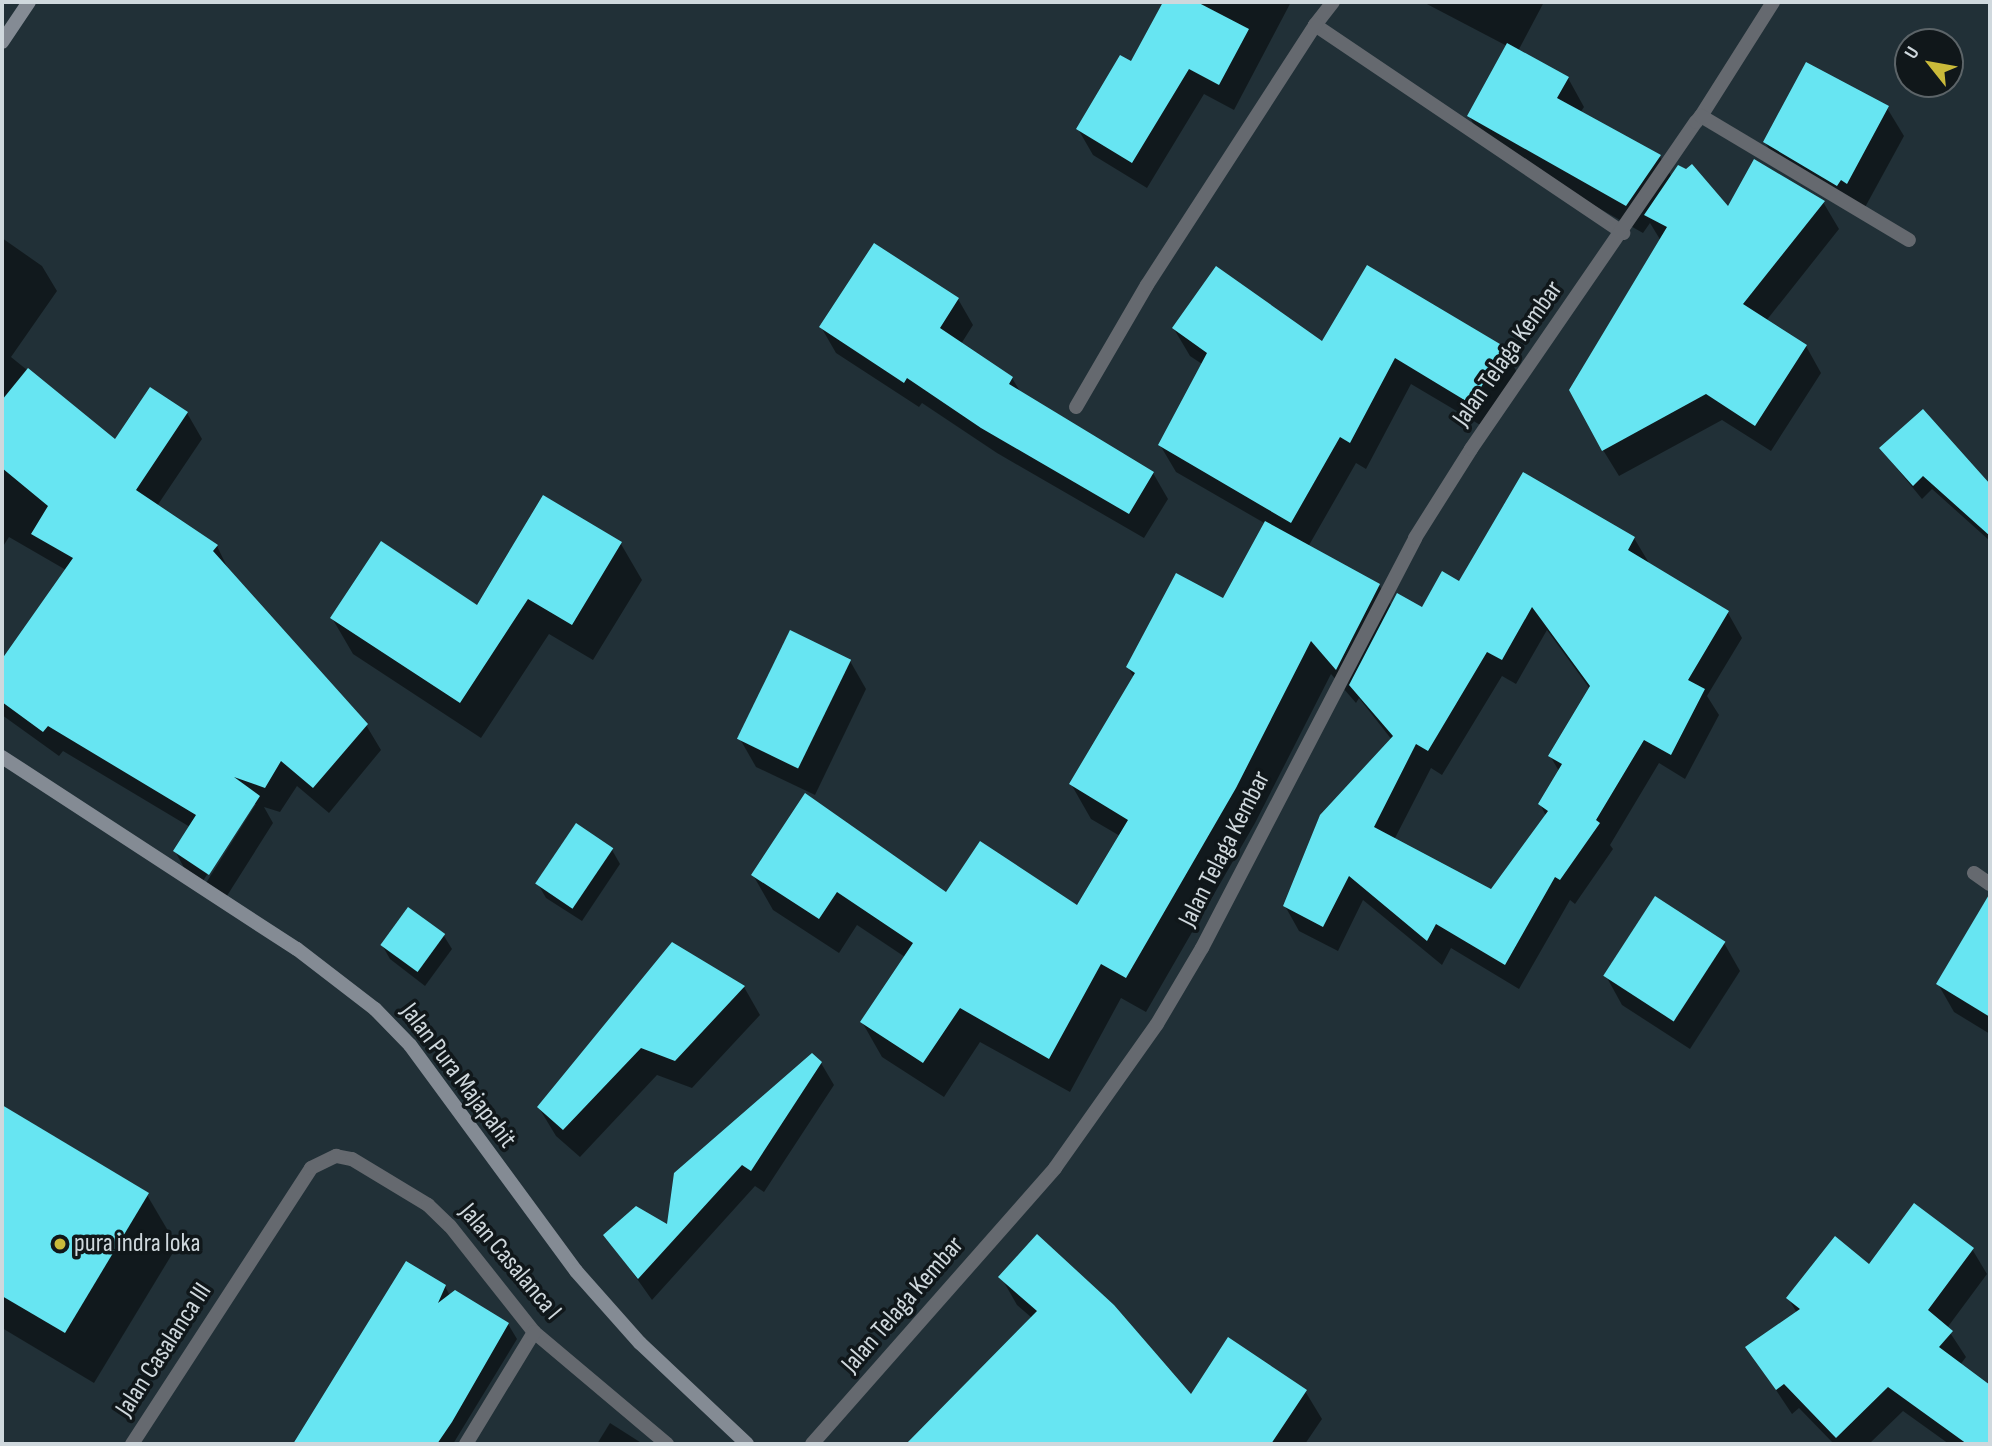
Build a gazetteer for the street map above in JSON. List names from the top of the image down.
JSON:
{
  "streets": {
    "street": [
      "Jalan Telaga Kembar",
      "Jalan Pura Majapahit",
      "Jalan Casalanca I",
      "Jalan Casalanca III"
    ]
  },
  "crossings": [
    ["Jalan Casalanca I", "Jalan Casalanca III"]
  ],
  "places": ["pura indra loka"],
  "north": "top left"
}
